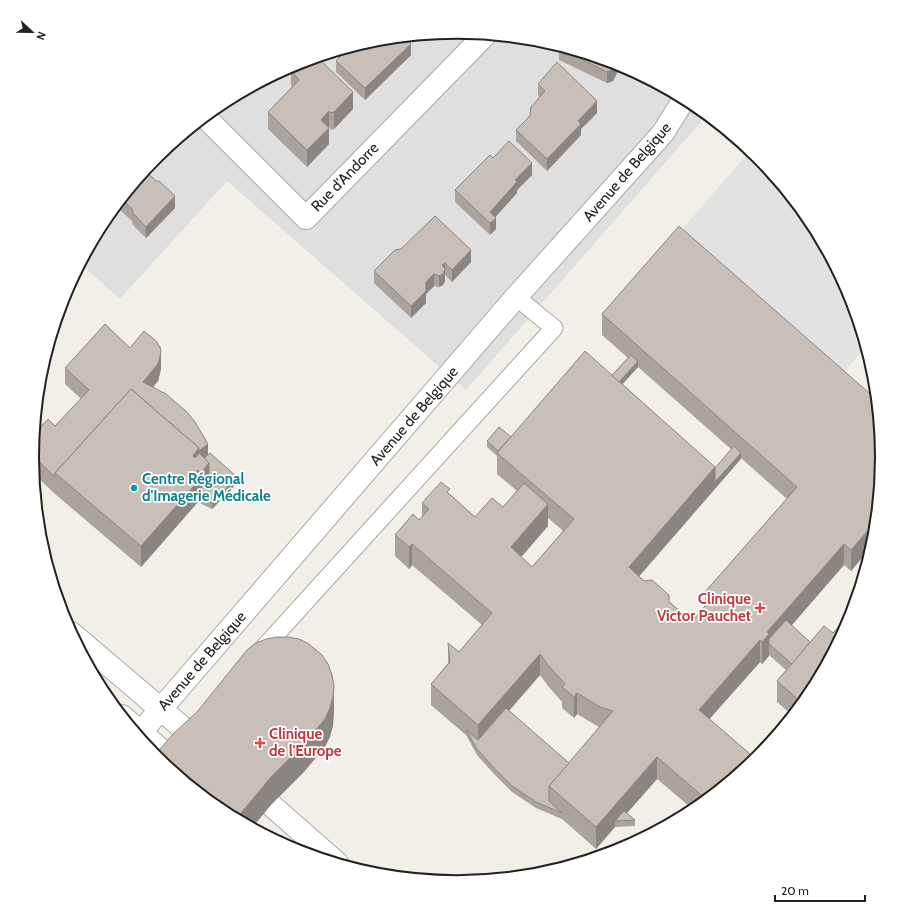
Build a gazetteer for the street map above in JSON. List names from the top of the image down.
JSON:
{
  "streets": {
    "street": ["Avenue de Belgique", "Rue d'Andorre"]
  },
  "places": {
    "other": ["Centre Régional d'Imagerie Médicale"],
    "health": ["Clinique Victor Pauchet", "Clinique de l'Europe"]
  },
  "scale_bar": "20 m",
  "north": "right"
}
